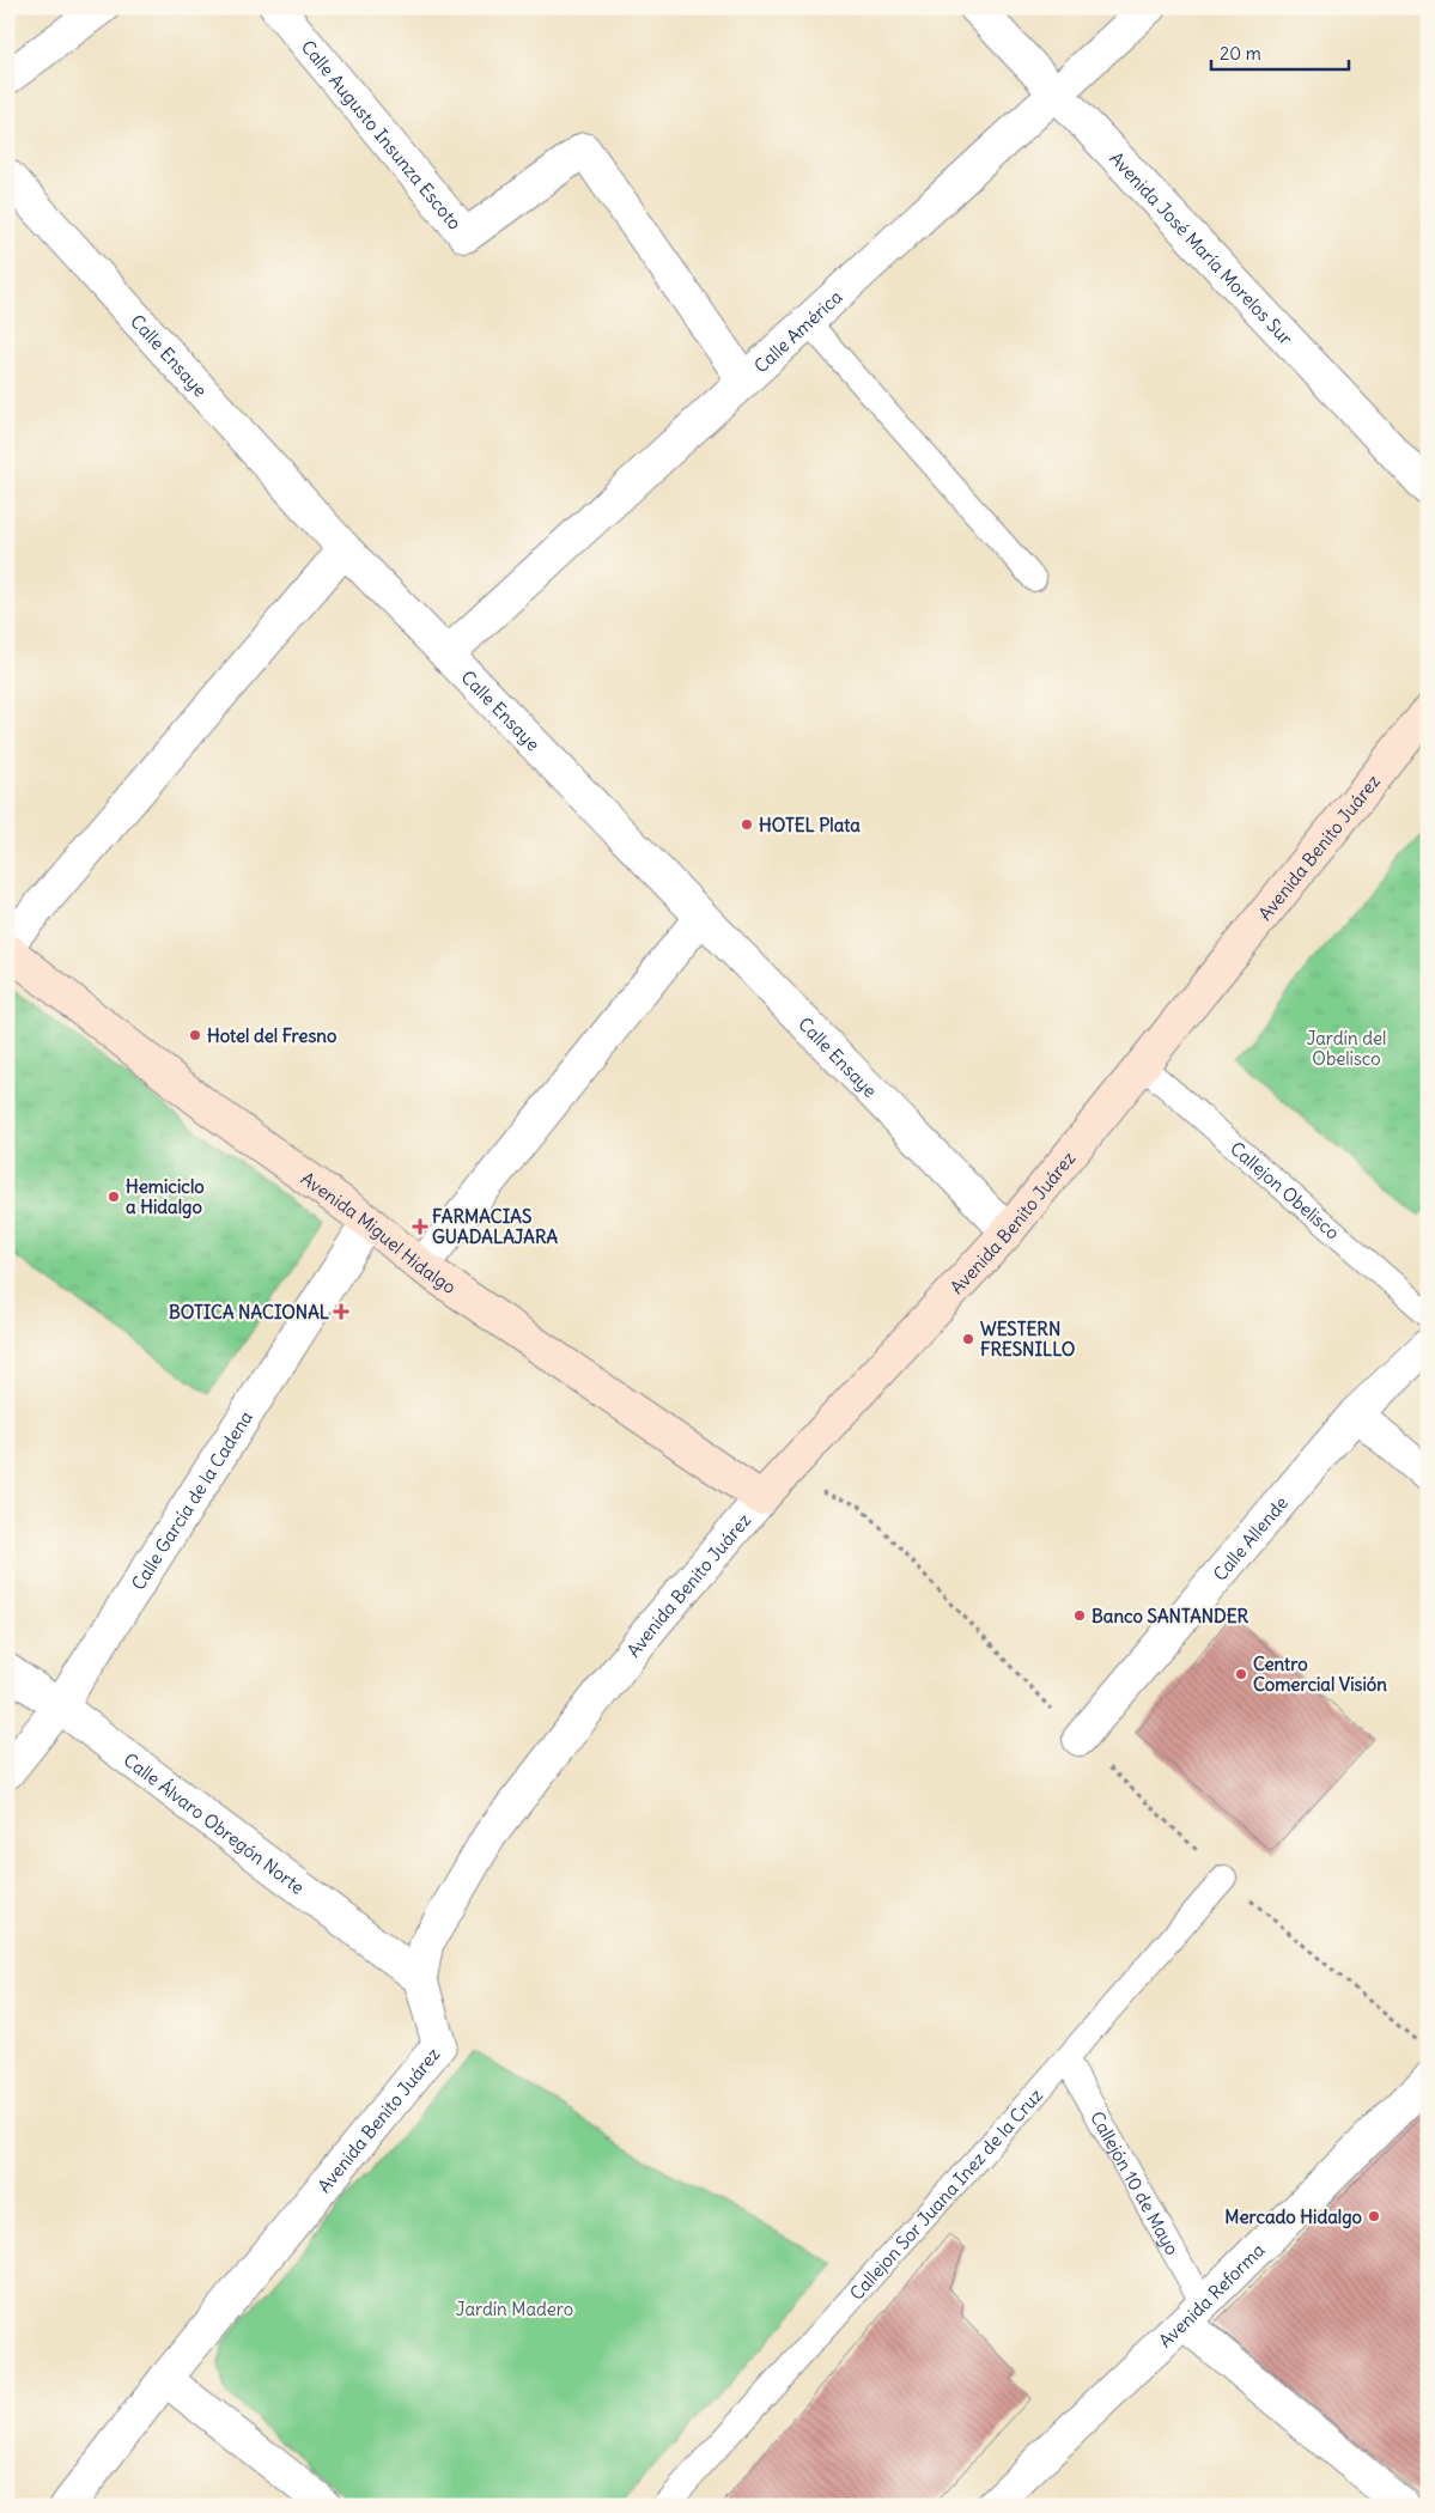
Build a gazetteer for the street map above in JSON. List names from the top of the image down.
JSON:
{
  "streets": {
    "main road": ["Avenida Benito Juárez", "Avenida Miguel Hidalgo"],
    "street": [
      "Calle Augusto Insunza Escoto",
      "Avenida José María Morelos Sur",
      "Calle América",
      "Calle Ensaye",
      "Calle García de la Cadena",
      "Calle Allende",
      "Calle Álvaro Obregón Norte",
      "Avenida Reforma"
    ],
    "lane": ["Callejon Obelisco", "Callejón 10 de Mayo", "Callejon Sor Juana Inez de la Cruz"]
  },
  "crossings": [
    ["Calle Augusto Insunza Escoto", "Calle América"],
    ["Avenida José María Morelos Sur", "Calle América"],
    ["Calle América", "Calle Ensaye"],
    ["Calle Ensaye", "Avenida Benito Juárez"],
    ["Avenida Benito Juárez", "Callejon Obelisco"],
    ["Avenida Benito Juárez", "Avenida Miguel Hidalgo"],
    ["Avenida Benito Juárez", "Calle Álvaro Obregón Norte"],
    ["Avenida Miguel Hidalgo", "Calle García de la Cadena"],
    ["Calle García de la Cadena", "Calle Álvaro Obregón Norte"],
    ["Callejón 10 de Mayo", "Callejon Sor Juana Inez de la Cruz"],
    ["Callejón 10 de Mayo", "Avenida Reforma"]
  ],
  "parks": ["Jardín del Obelisco", "Jardín Madero"],
  "places": {
    "other": [
      "HOTEL Plata",
      "Hotel del Fresno",
      "Hemiciclo a Hidalgo",
      "WESTERN FRESNILLO",
      "Banco SANTANDER",
      "Centro Comercial Visión",
      "Mercado Hidalgo"
    ],
    "health": ["FARMACIAS GUADALAJARA", "BOTICA NACIONAL"]
  },
  "scale_bar": "20 m"
}
